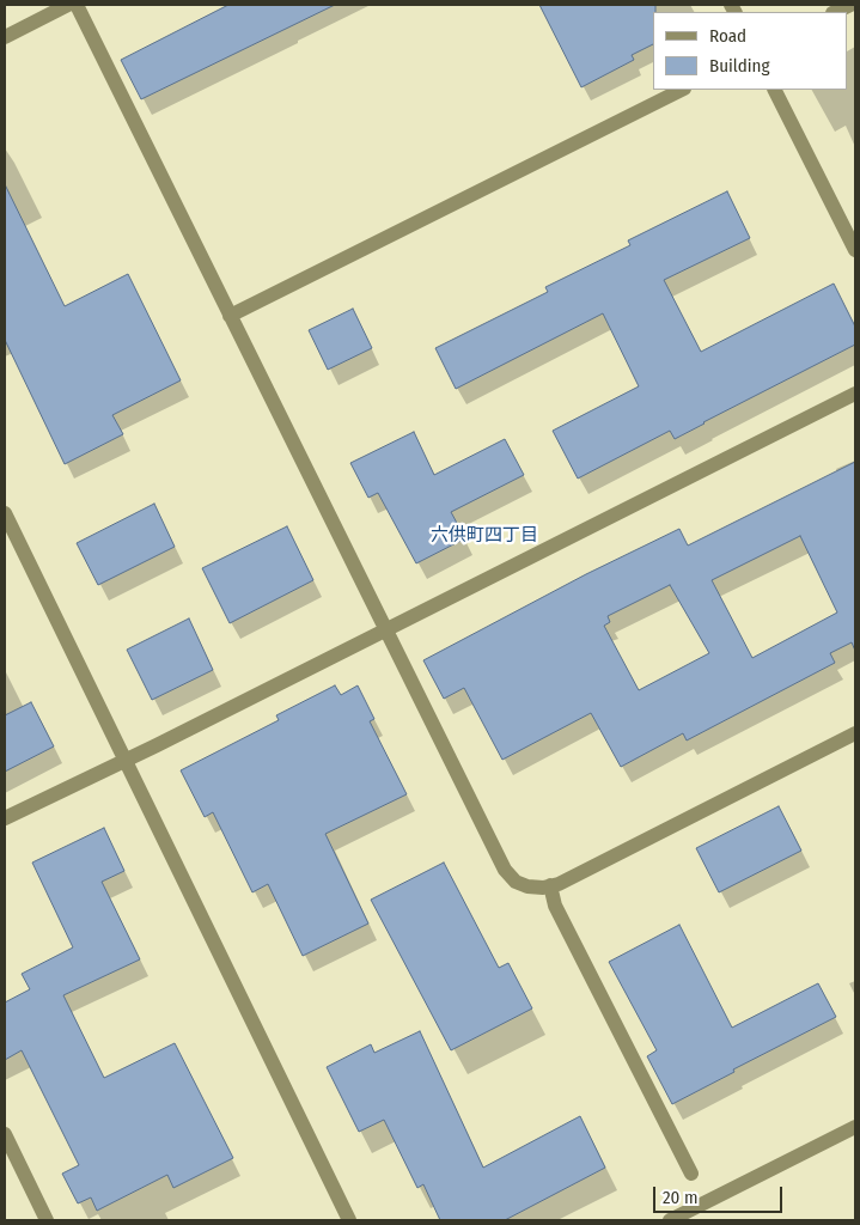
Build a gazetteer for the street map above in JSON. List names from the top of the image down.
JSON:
{
  "districts": ["六供町四丁目"],
  "legend": ["Road", "Building"],
  "scale_bar": "20 m"
}
